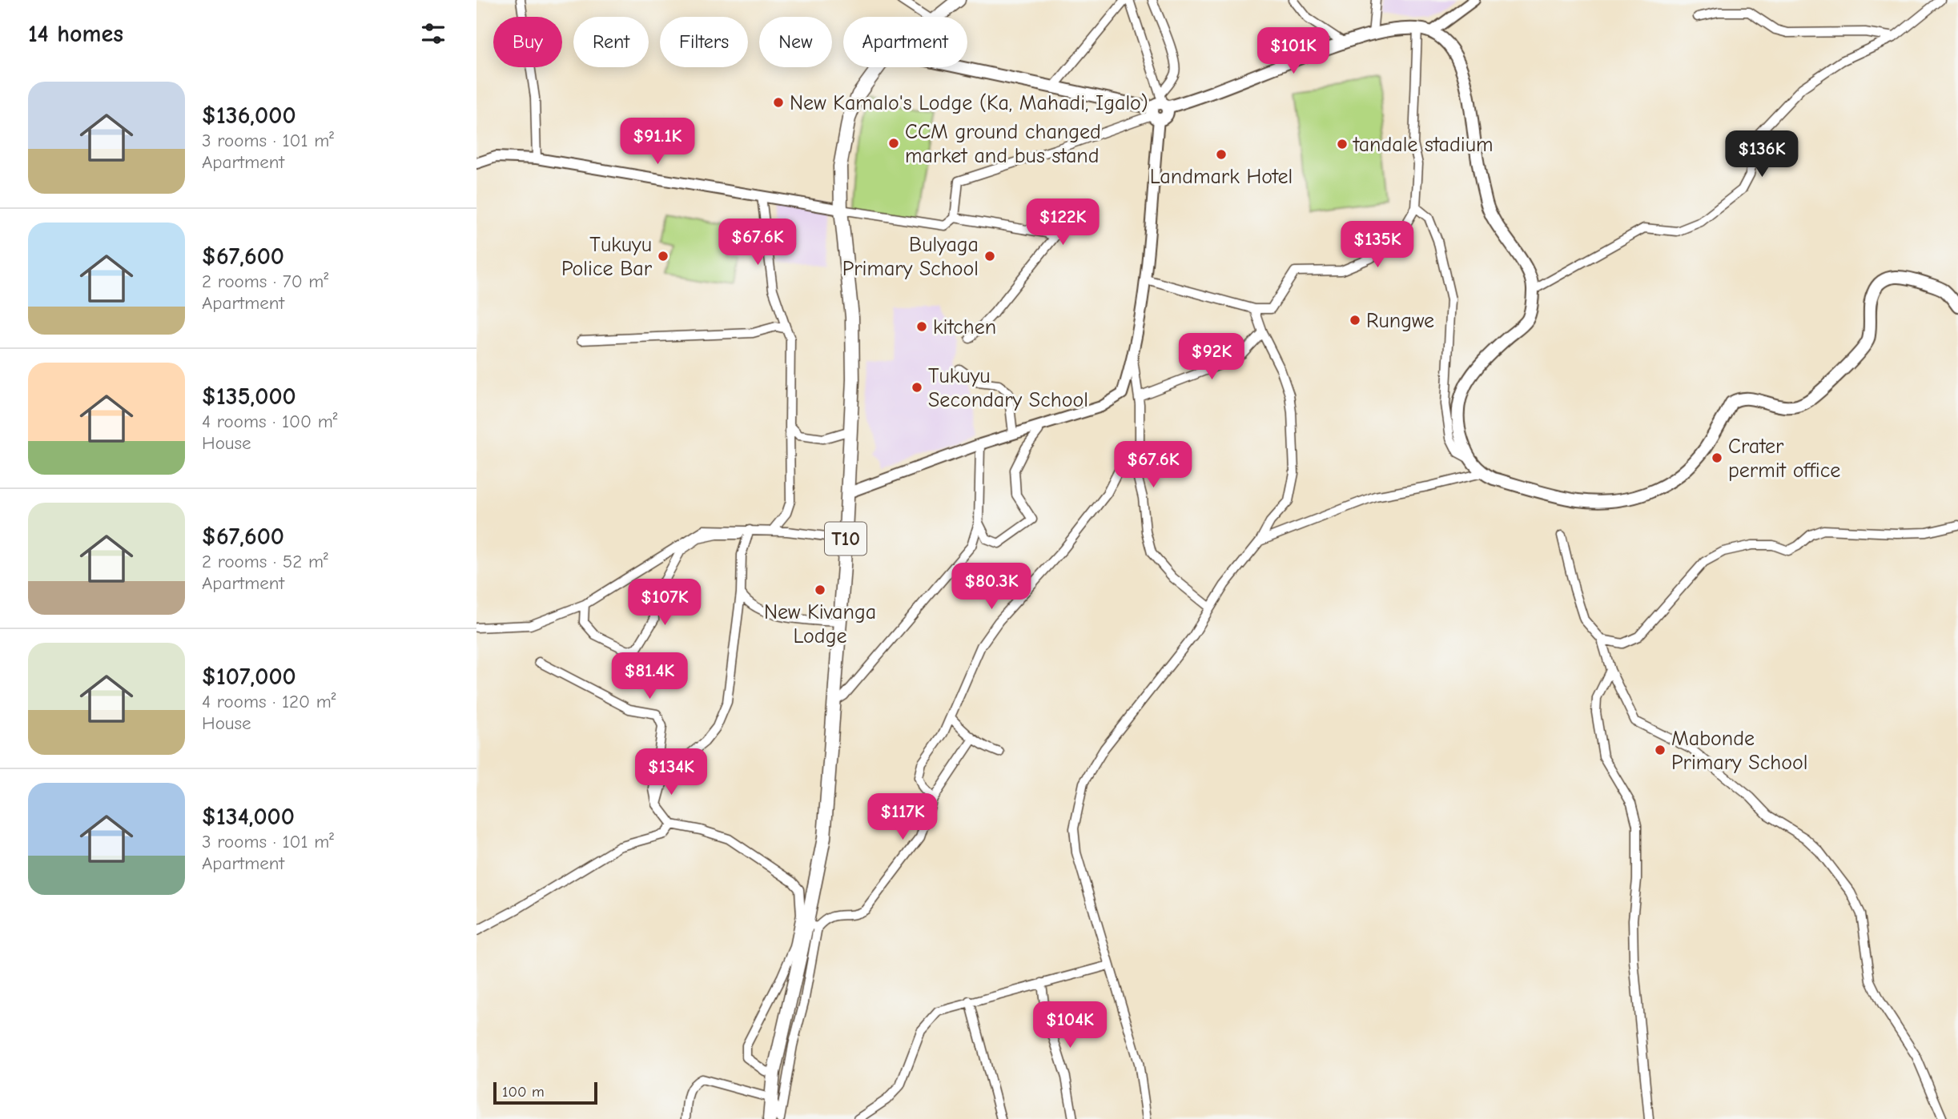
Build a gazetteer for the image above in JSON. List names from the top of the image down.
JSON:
{
  "streets": {
    "highway": ["T10"]
  },
  "places": [
    "New Kamalo's Lodge (Ka, Mahadi, Igalo)",
    "CCM ground changed market and bus stand",
    "tandale stadium",
    "Landmark Hotel",
    "Tukuyu Police Bar",
    "Bulyaga Primary School",
    "Rungwe",
    "kitchen",
    "Tukuyu Secondary School",
    "Crater permit office",
    "New Kivanga Lodge",
    "Mabonde Primary School"
  ],
  "scale_bar": "100 m",
  "page": {
    "heading": "14 homes",
    "chip": [
      "Buy",
      "Rent",
      "Filters",
      "New",
      "Apartment"
    ],
    "price": [
      "$101K",
      "$91.1K",
      "$136K",
      "$122K",
      "$67.6K",
      "$135K",
      "$92K",
      "$67.6K",
      "$80.3K",
      "$107K",
      "$81.4K",
      "$134K",
      "$117K",
      "$104K"
    ],
    "list": [
      {
        "name": "$136,000",
        "note": "3 rooms · 101 m² · Apartment"
      },
      {
        "name": "$67,600",
        "note": "2 rooms · 70 m² · Apartment"
      },
      {
        "name": "$135,000",
        "note": "4 rooms · 100 m² · House"
      },
      {
        "name": "$67,600",
        "note": "2 rooms · 52 m² · Apartment"
      },
      {
        "name": "$107,000",
        "note": "4 rooms · 120 m² · House"
      },
      {
        "name": "$134,000",
        "note": "3 rooms · 101 m² · Apartment"
      }
    ],
    "scale": "100 m"
  }
}
